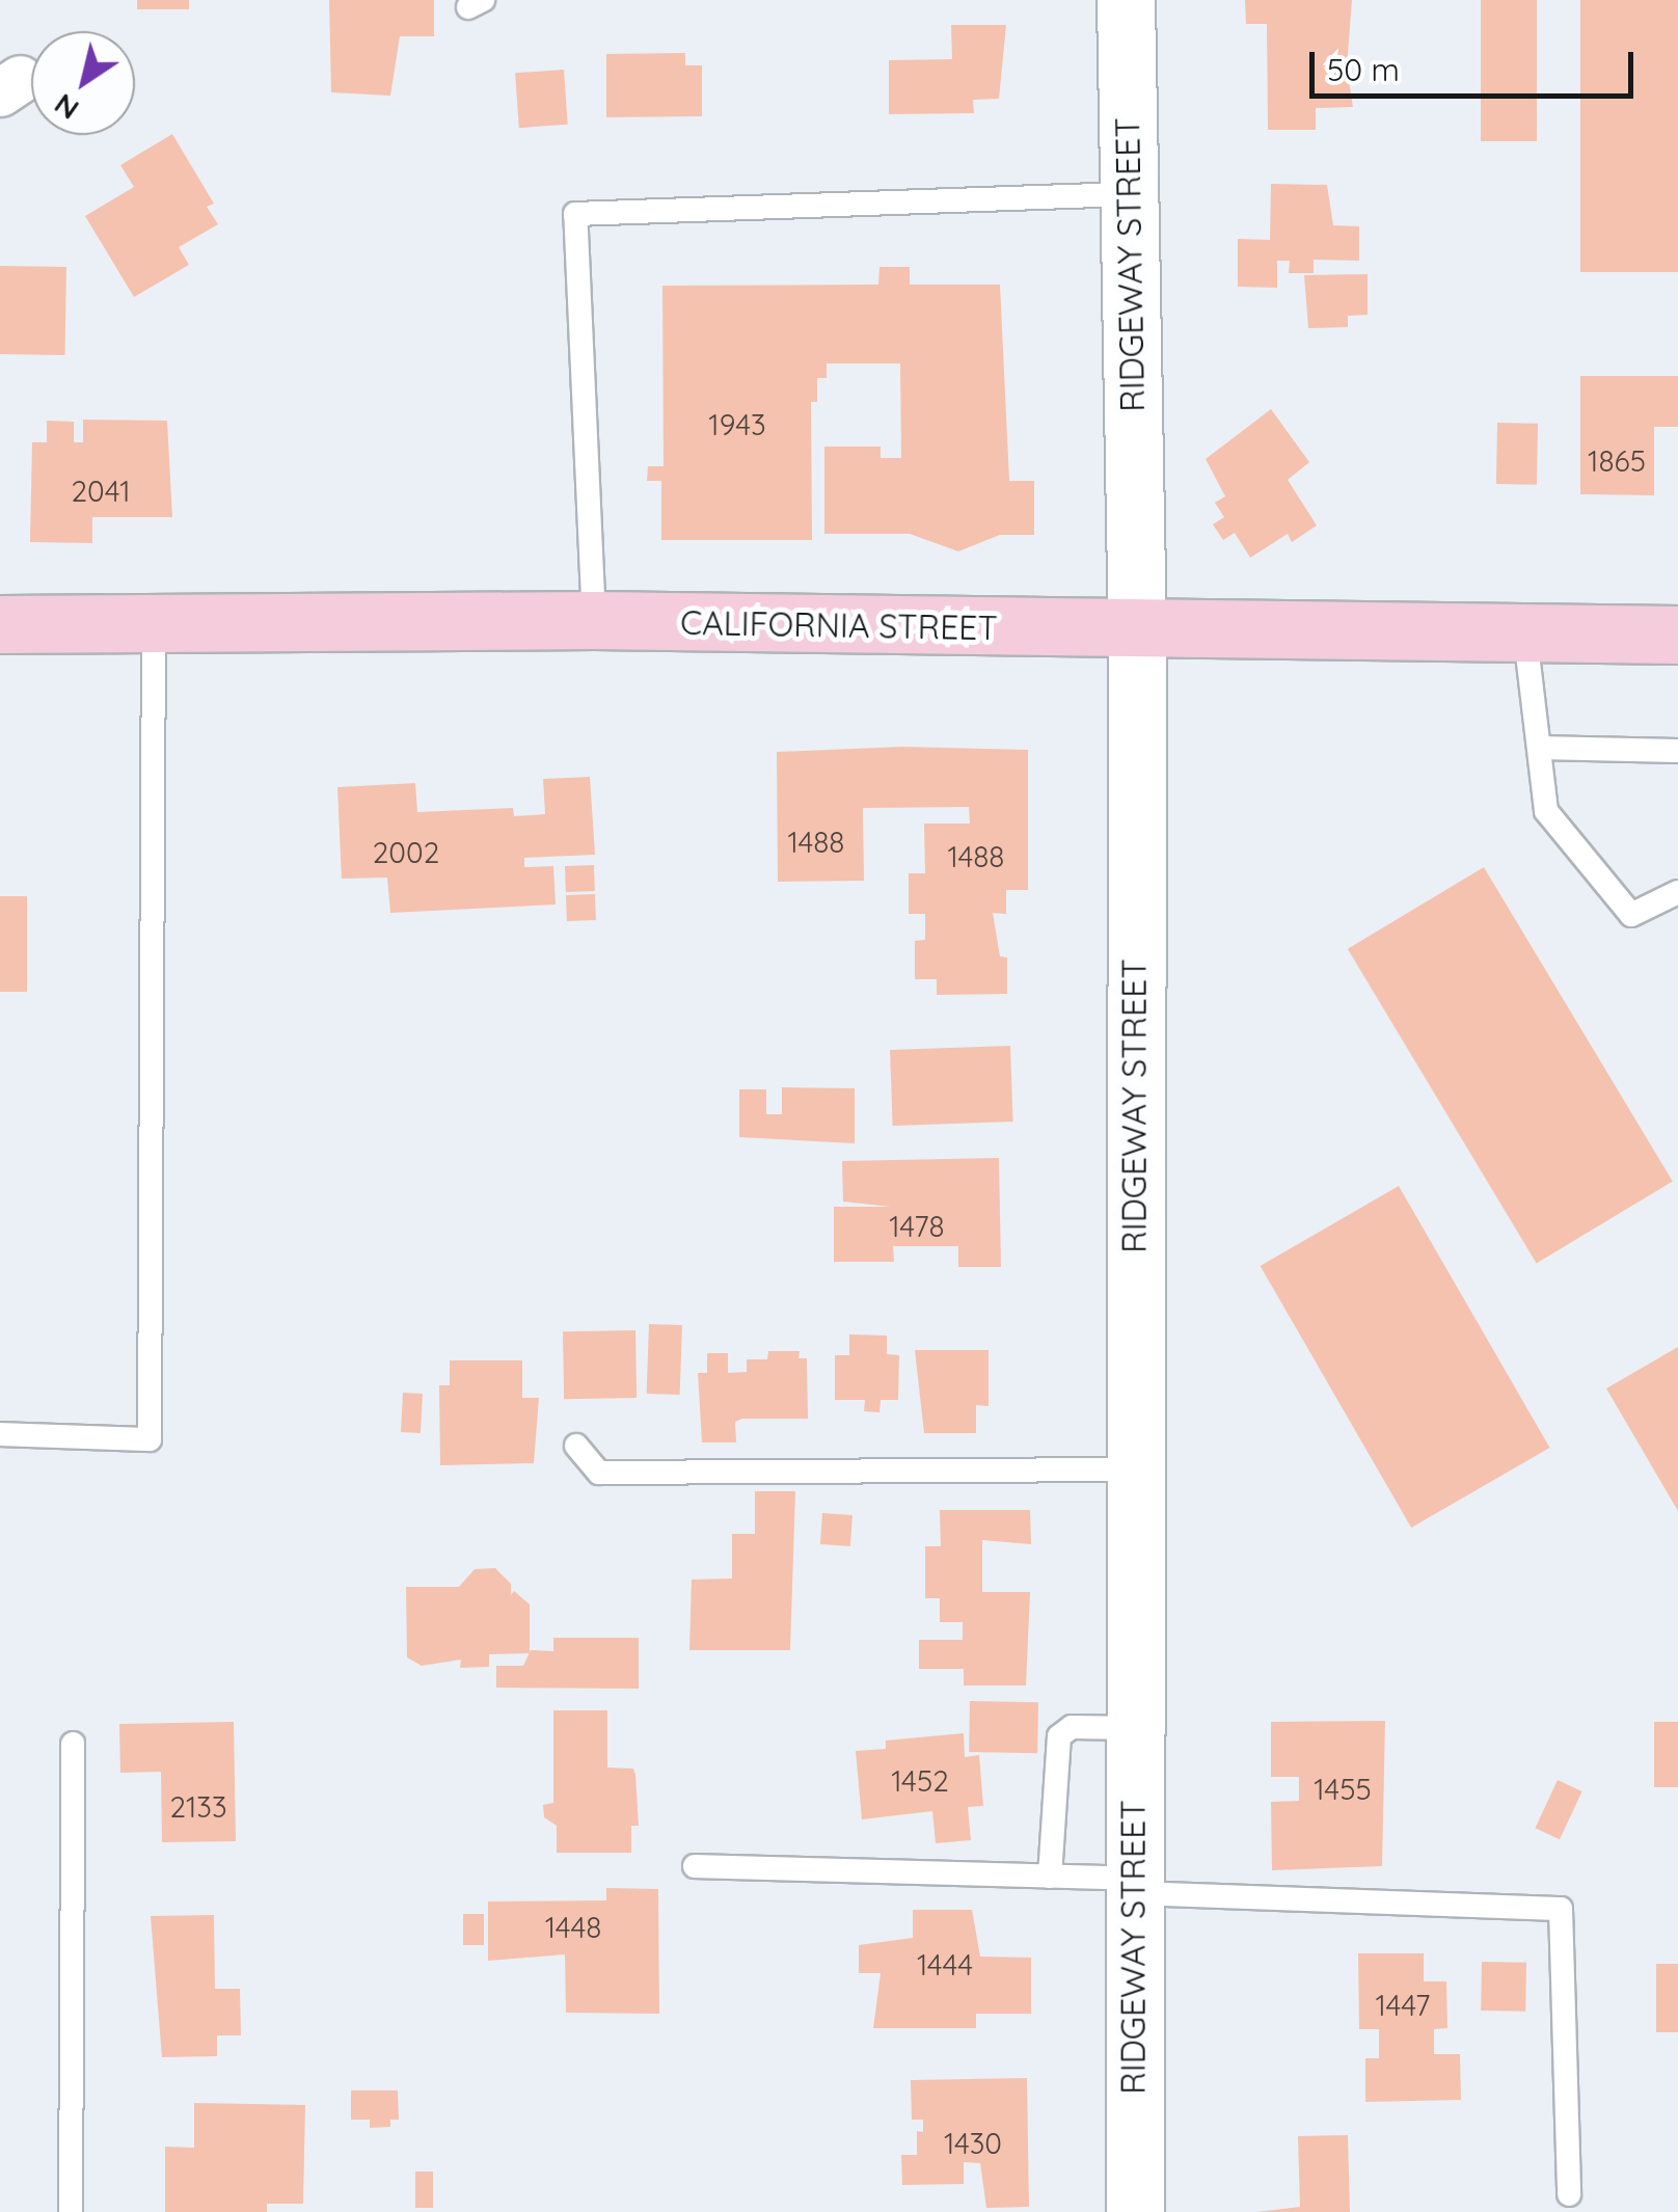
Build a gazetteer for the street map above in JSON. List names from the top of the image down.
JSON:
{
  "streets": {
    "main road": ["CALIFORNIA STREET"],
    "street": ["RIDGEWAY STREET"]
  },
  "crossings": [
    ["RIDGEWAY STREET", "CALIFORNIA STREET"]
  ],
  "house_numbers": [
    "1943",
    "1865",
    "2041",
    "1488",
    "2002",
    "1488",
    "1478",
    "1452",
    "1455",
    "2133",
    "1448",
    "1444",
    "1447",
    "1430"
  ],
  "scale_bar": "50 m",
  "north": "bottom left"
}
